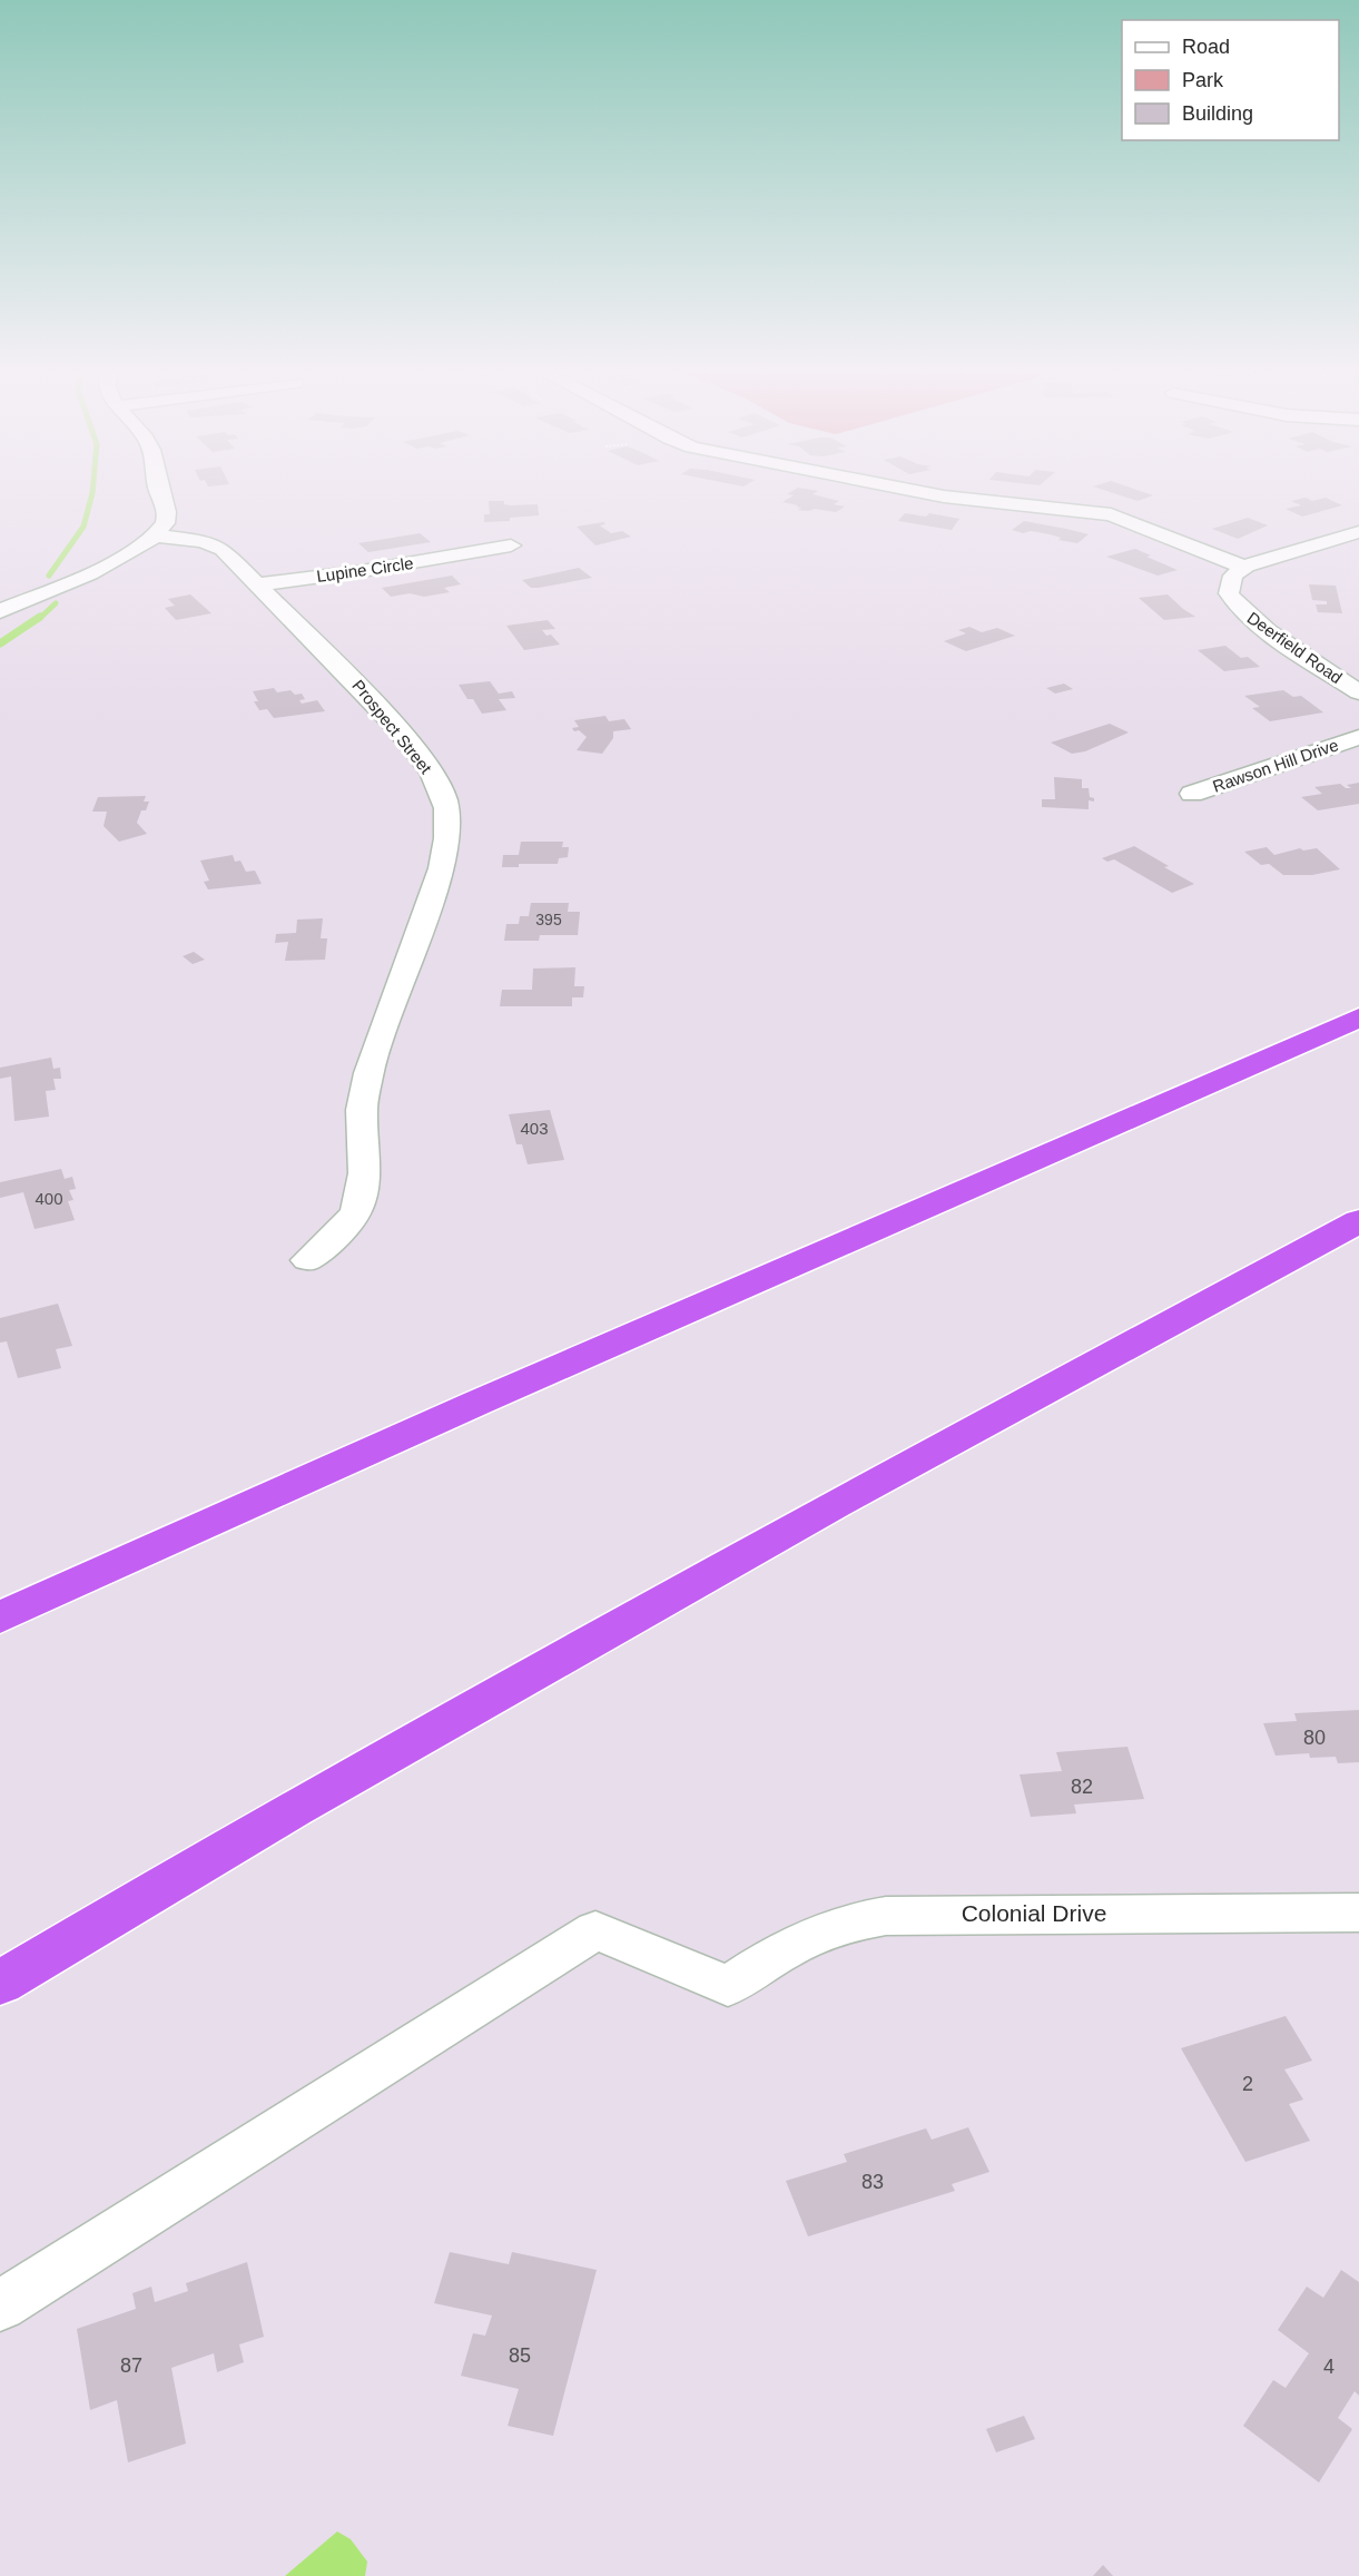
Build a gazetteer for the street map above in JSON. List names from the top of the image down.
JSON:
{
  "streets": {
    "street": [
      "Lupine Circle",
      "Deerfield Road",
      "Prospect Street",
      "Rawson Hill Drive",
      "Colonial Drive"
    ]
  },
  "crossings": [
    ["Lupine Circle", "Prospect Street"]
  ],
  "house_numbers": [
    "395",
    "403",
    "400",
    "80",
    "82",
    "2",
    "83",
    "85",
    "87",
    "4"
  ],
  "legend": ["Road", "Park", "Building"]
}
